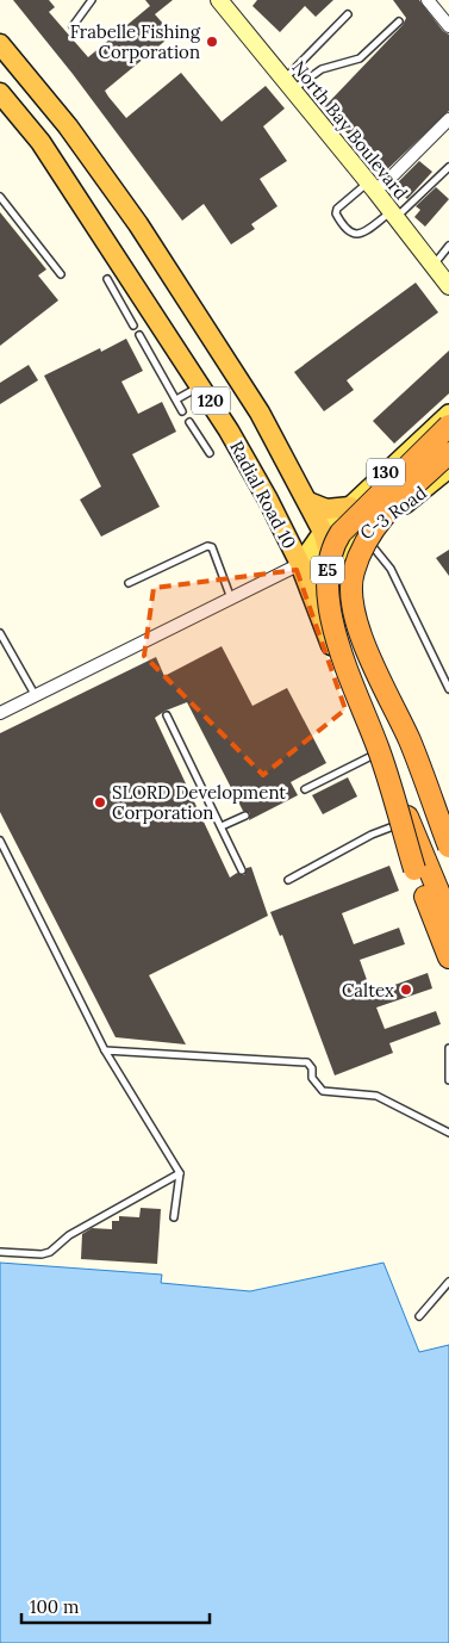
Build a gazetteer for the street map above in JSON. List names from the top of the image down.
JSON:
{
  "streets": {
    "highway": ["120", "Radial Road 10", "E5"],
    "main road": ["North Bay Boulevard", "130", "C-3 Road"]
  },
  "crossings": [
    ["Radial Road 10", "C-3 Road"],
    ["Radial Road 10", "E5"]
  ],
  "places": ["Frabelle Fishing Corporation", "SLORD Development Corporation", "Caltex"],
  "scale_bar": "100 m"
}
